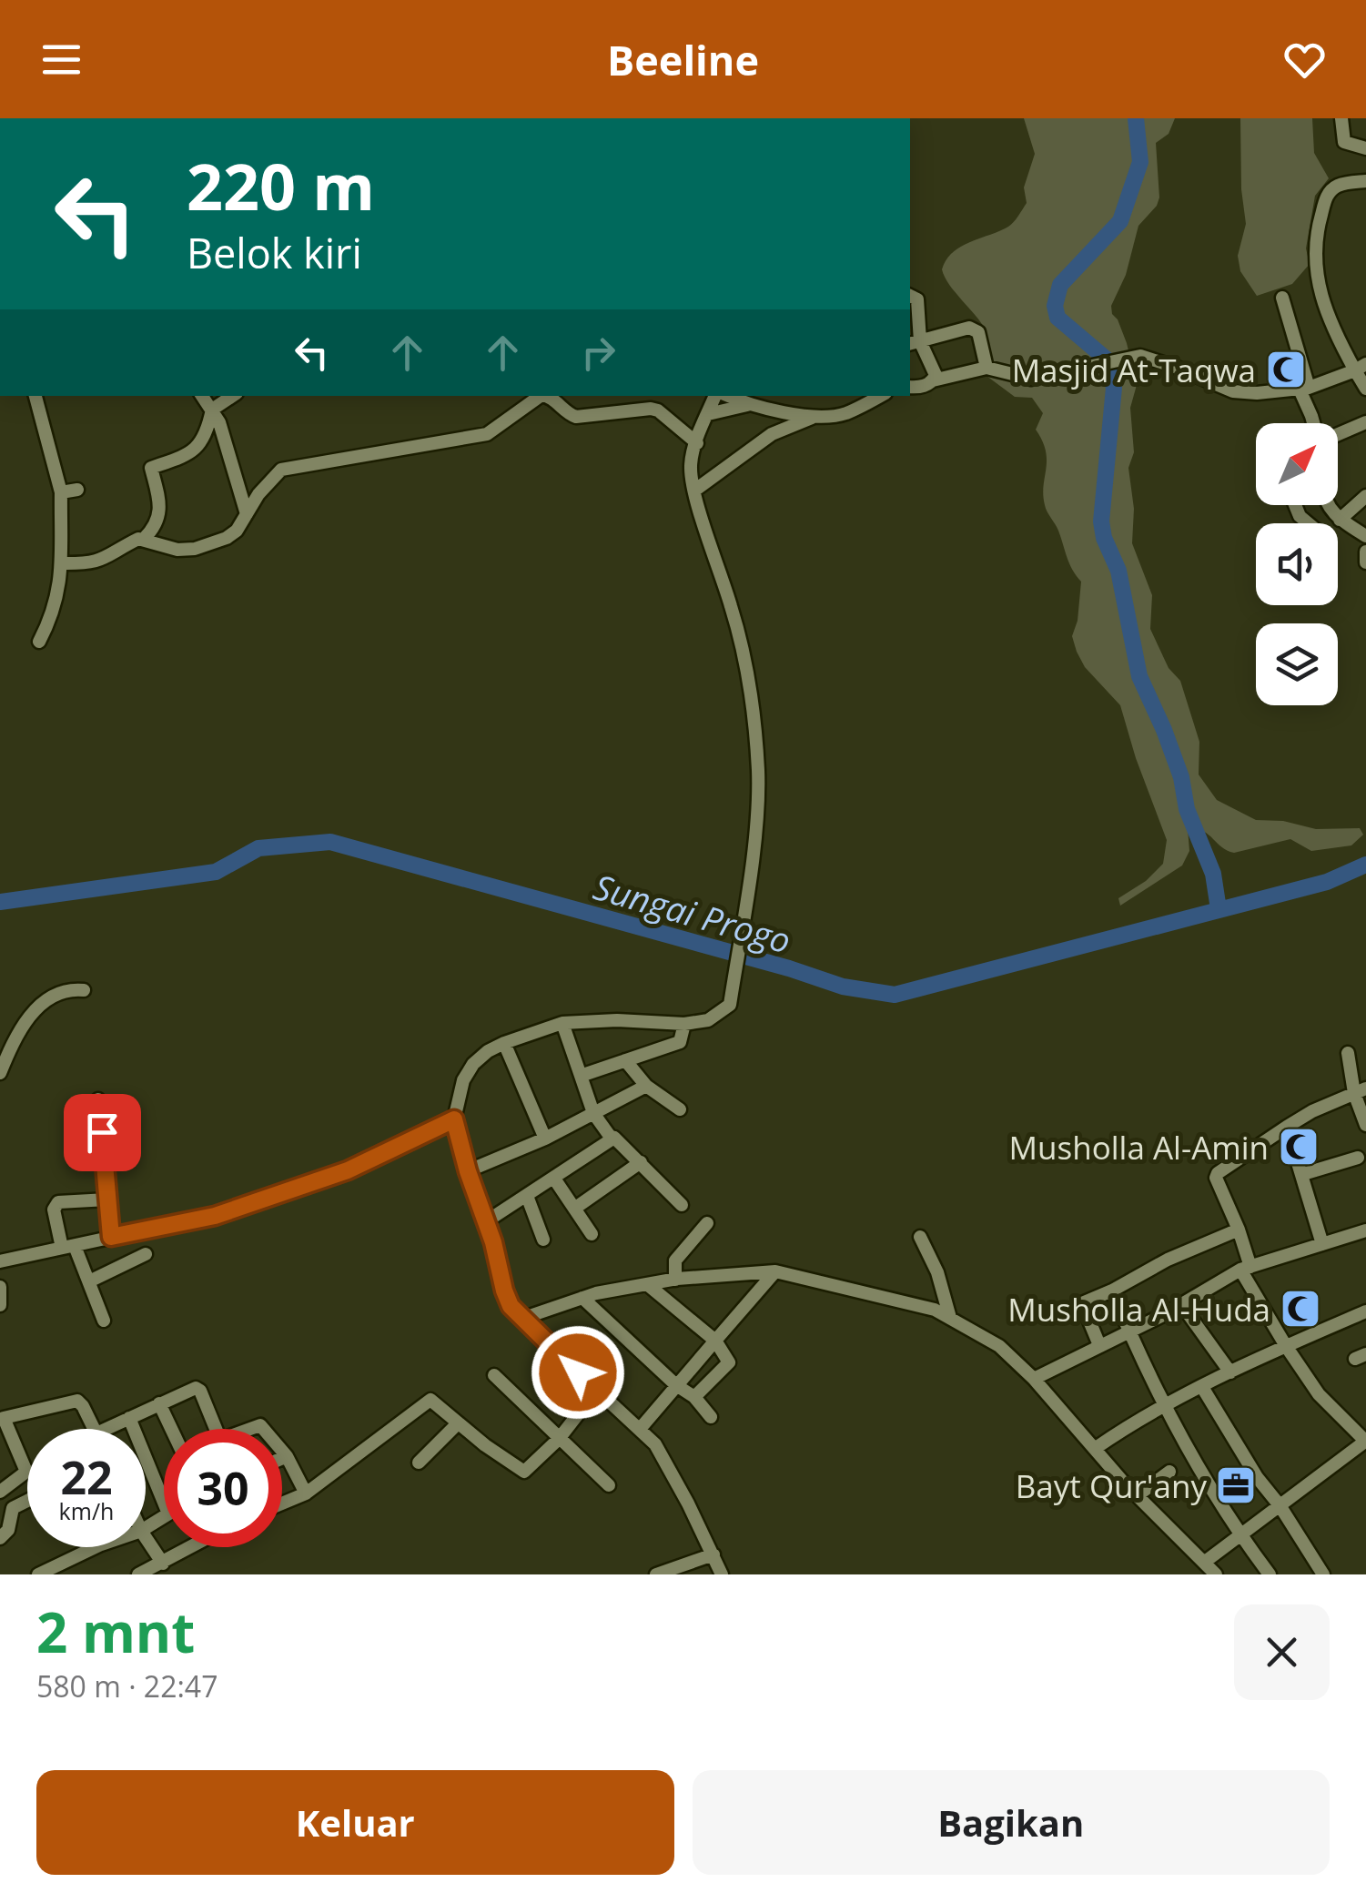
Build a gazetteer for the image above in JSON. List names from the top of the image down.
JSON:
{
  "water": ["Sungai Progo"],
  "places": {
    "mosque": ["Masjid At-Taqwa", "Musholla Al-Amin", "Musholla Al-Huda"],
    "office": ["Bayt Qur'any"]
  },
  "north": "top right",
  "page": {
    "header": "Beeline",
    "turn": ["220 m", "Belok kiri"],
    "speed": "22 km/h",
    "limit": "30",
    "heading": ["2 mnt", "580 m · 22:47"],
    "buttons": ["Keluar", "Bagikan"]
  }
}
